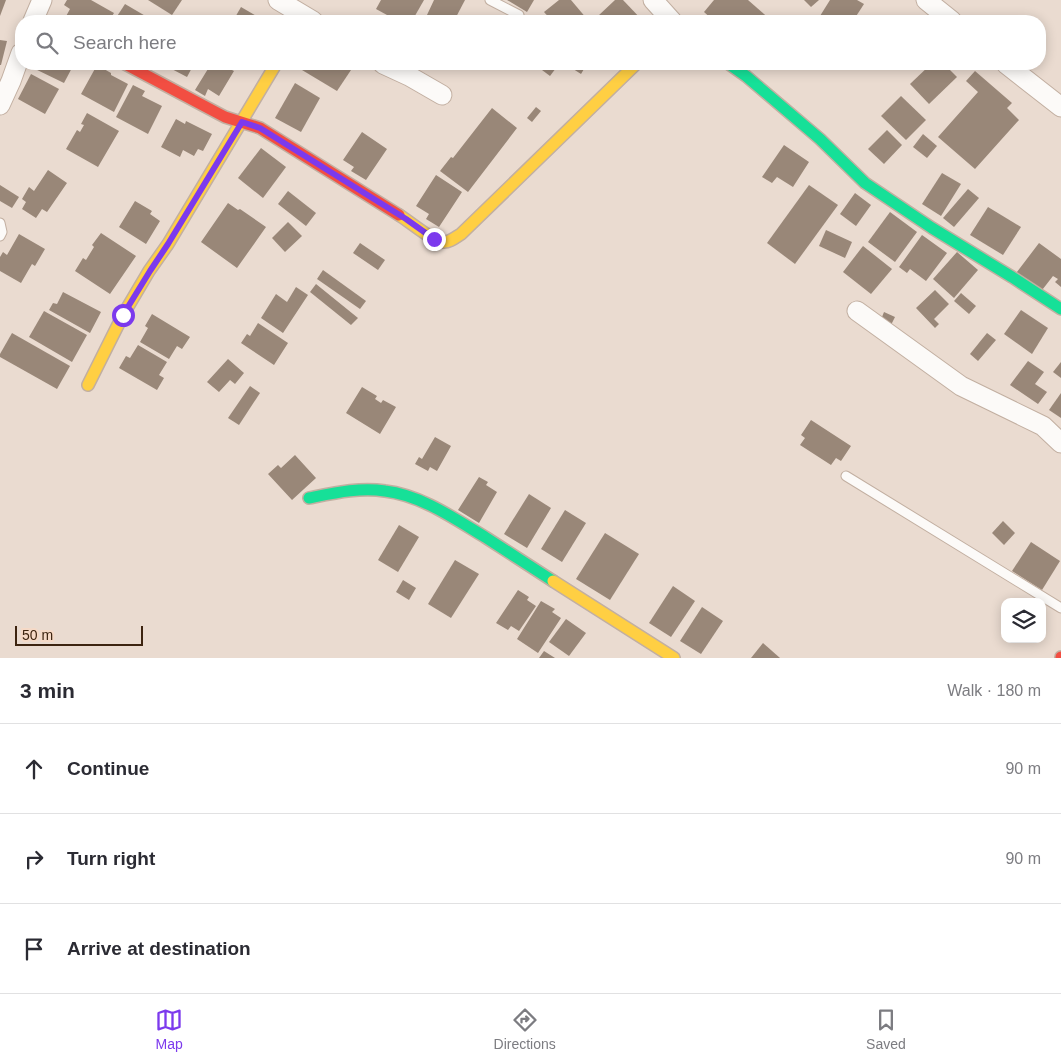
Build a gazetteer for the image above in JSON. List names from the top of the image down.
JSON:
{
  "scale_bar": "50 m",
  "page": {
    "search": "Search here",
    "scale": "50 m",
    "heading": ["3 min", "Walk · 180 m"],
    "list": [
      ["Continue", "90 m"],
      ["Turn right", "90 m"],
      "Arrive at destination"
    ],
    "nav": ["Map", "Directions", "Saved"]
  }
}
